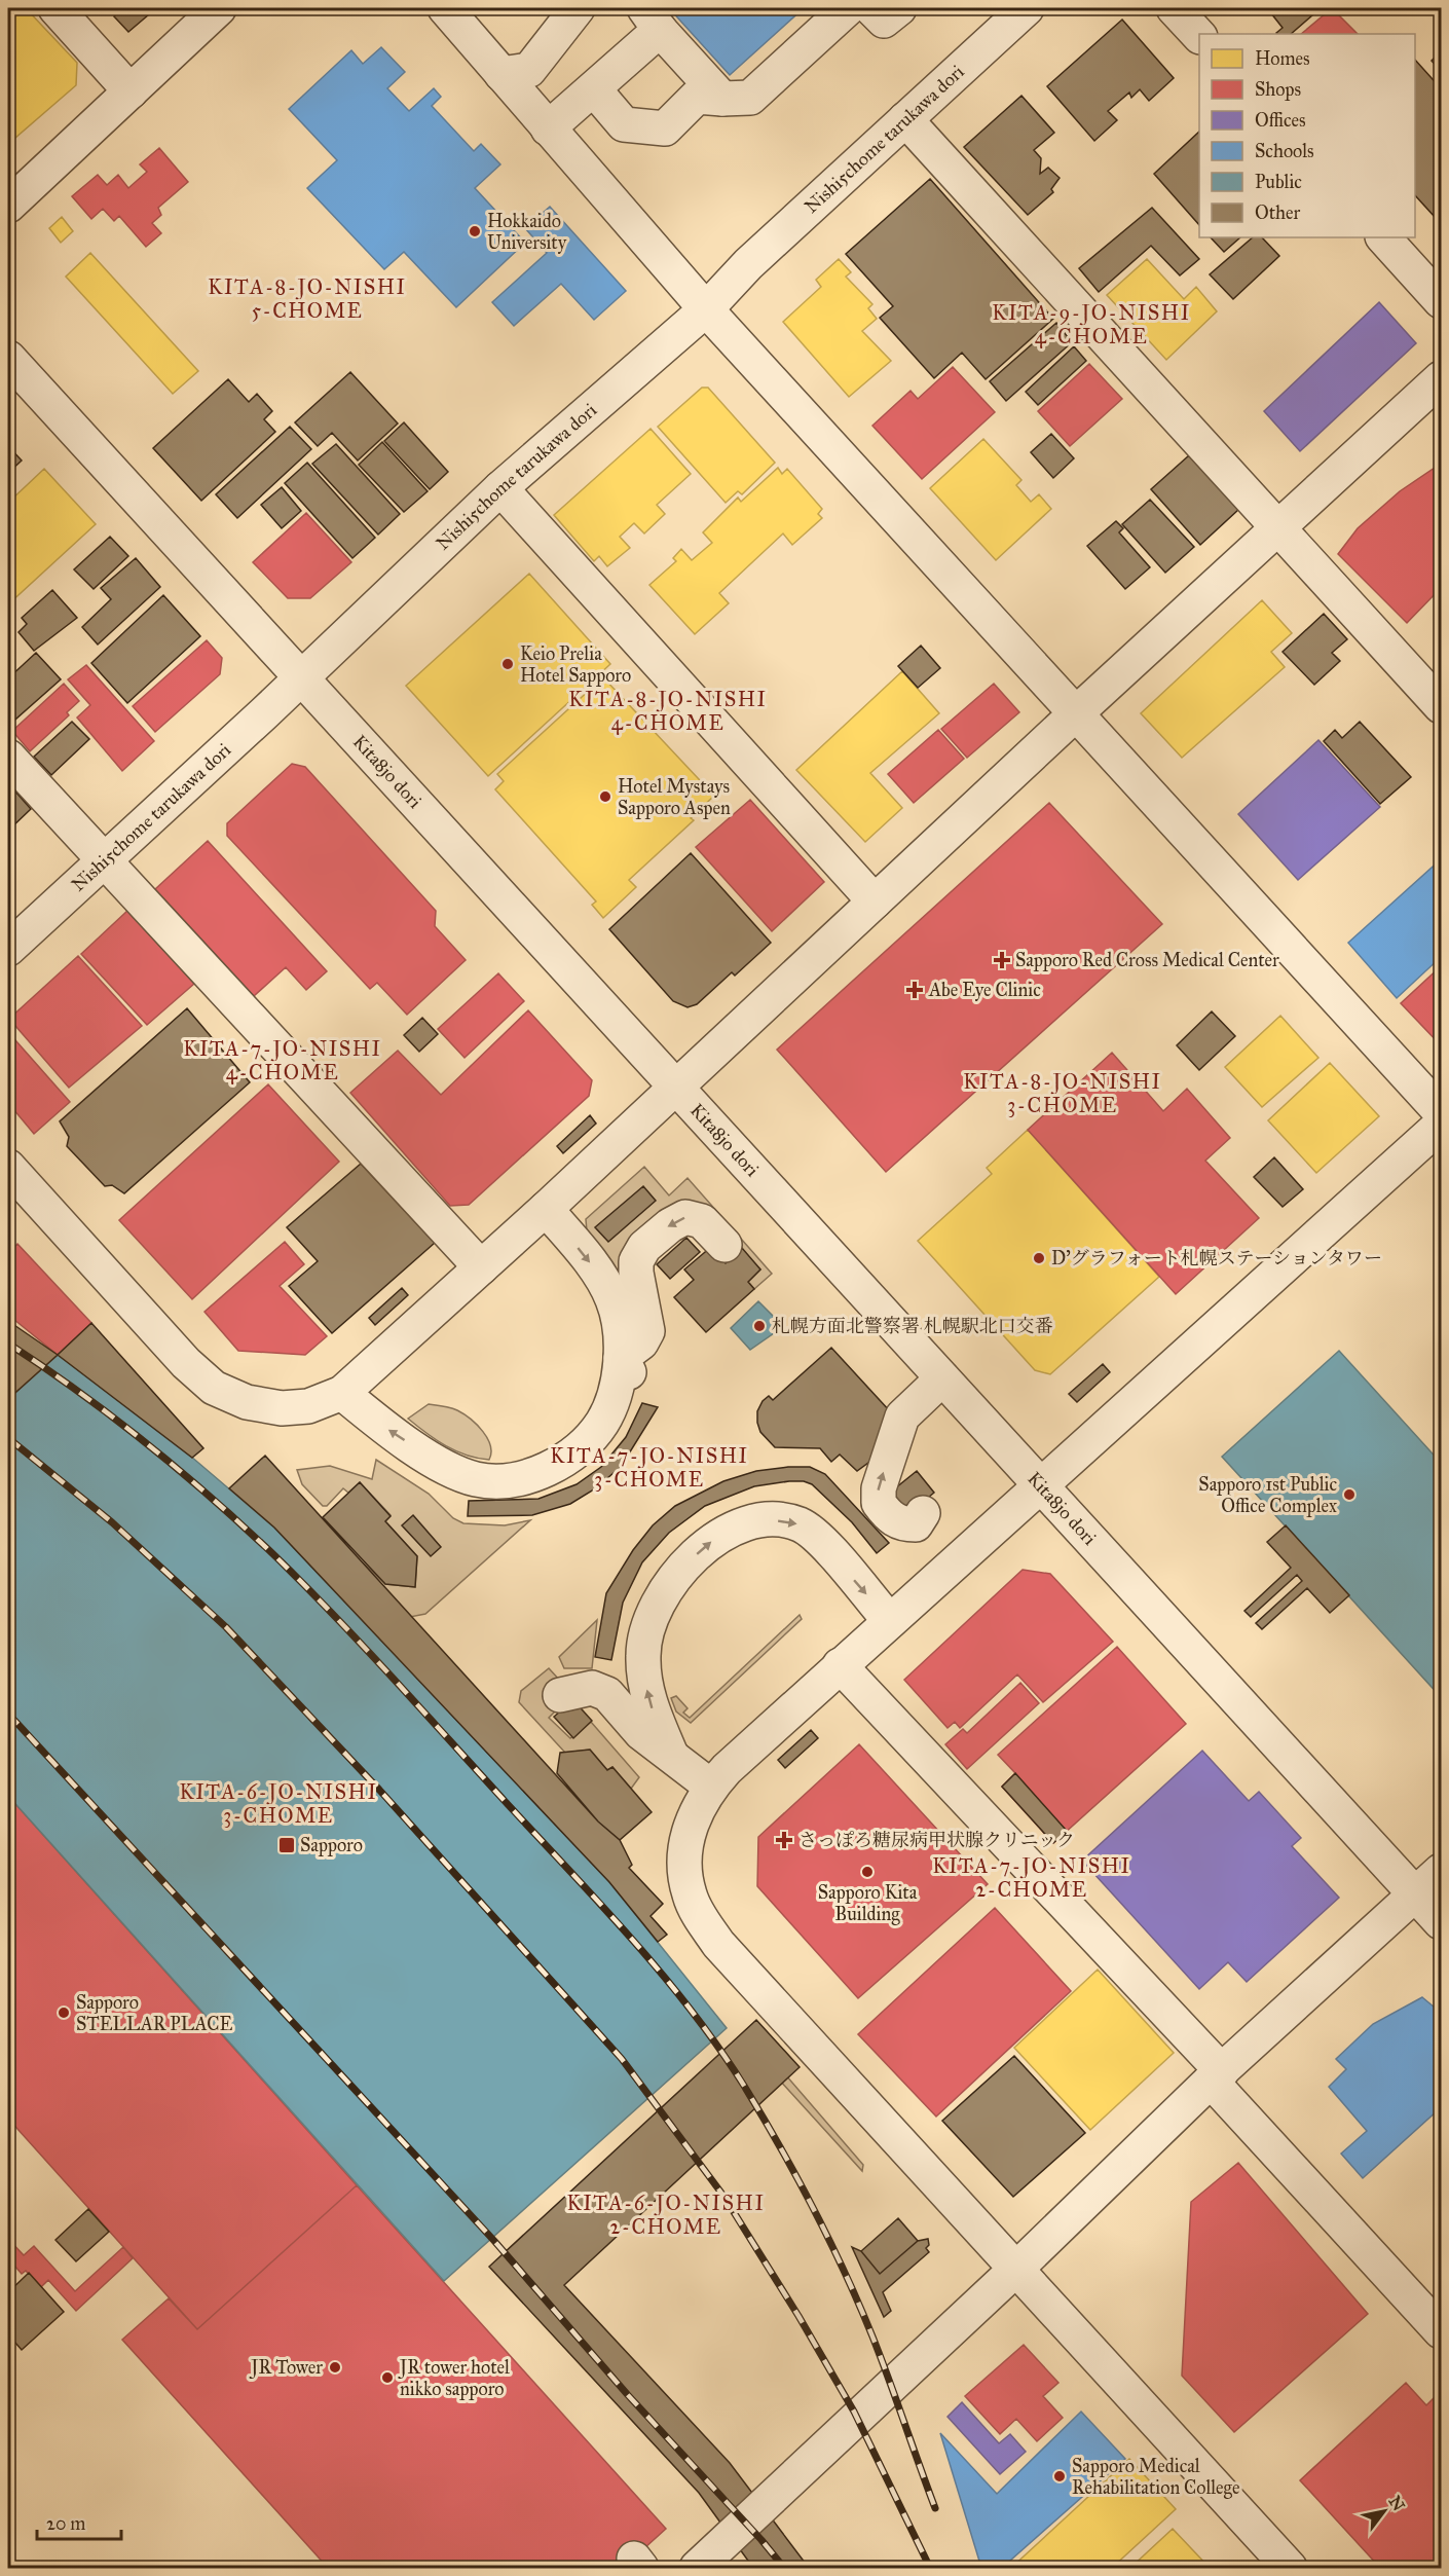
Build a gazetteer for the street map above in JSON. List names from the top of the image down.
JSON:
{
  "streets": {
    "street": ["Nishi5chome tarukawa dori", "Kita8jo dori"]
  },
  "crossings": [
    ["Nishi5chome tarukawa dori", "Kita8jo dori"]
  ],
  "districts": [
    "KITA-8-JO-NISHI 5-CHOME",
    "KITA-9-JO-NISHI 4-CHOME",
    "KITA-8-JO-NISHI 4-CHOME",
    "KITA-7-JO-NISHI 4-CHOME",
    "KITA-8-JO-NISHI 3-CHOME",
    "KITA-7-JO-NISHI 3-CHOME",
    "KITA-6-JO-NISHI 3-CHOME",
    "KITA-7-JO-NISHI 2-CHOME",
    "KITA-6-JO-NISHI 2-CHOME"
  ],
  "places": {
    "other": [
      "Hokkaido University",
      "Keio Prelia Hotel Sapporo",
      "Hotel Mystays Sapporo Aspen",
      "D'グラフォート札幌ステーションタワー",
      "札幌方面北警察署 札幌駅北口交番",
      "Sapporo 1st Public Office Complex",
      "Sapporo Kita Building",
      "Sapporo STELLAR PLACE",
      "JR Tower",
      "JR tower hotel nikko sapporo",
      "Sapporo Medical Rehabilitation College"
    ],
    "health": ["Sapporo Red Cross Medical Center", "Abe Eye Clinic", "さっぽろ糖尿病甲状腺クリニック"],
    "transit": ["Sapporo"]
  },
  "legend": [
    "Homes",
    "Shops",
    "Offices",
    "Schools",
    "Public",
    "Other"
  ],
  "scale_bar": "20 m",
  "north": "top right"
}
